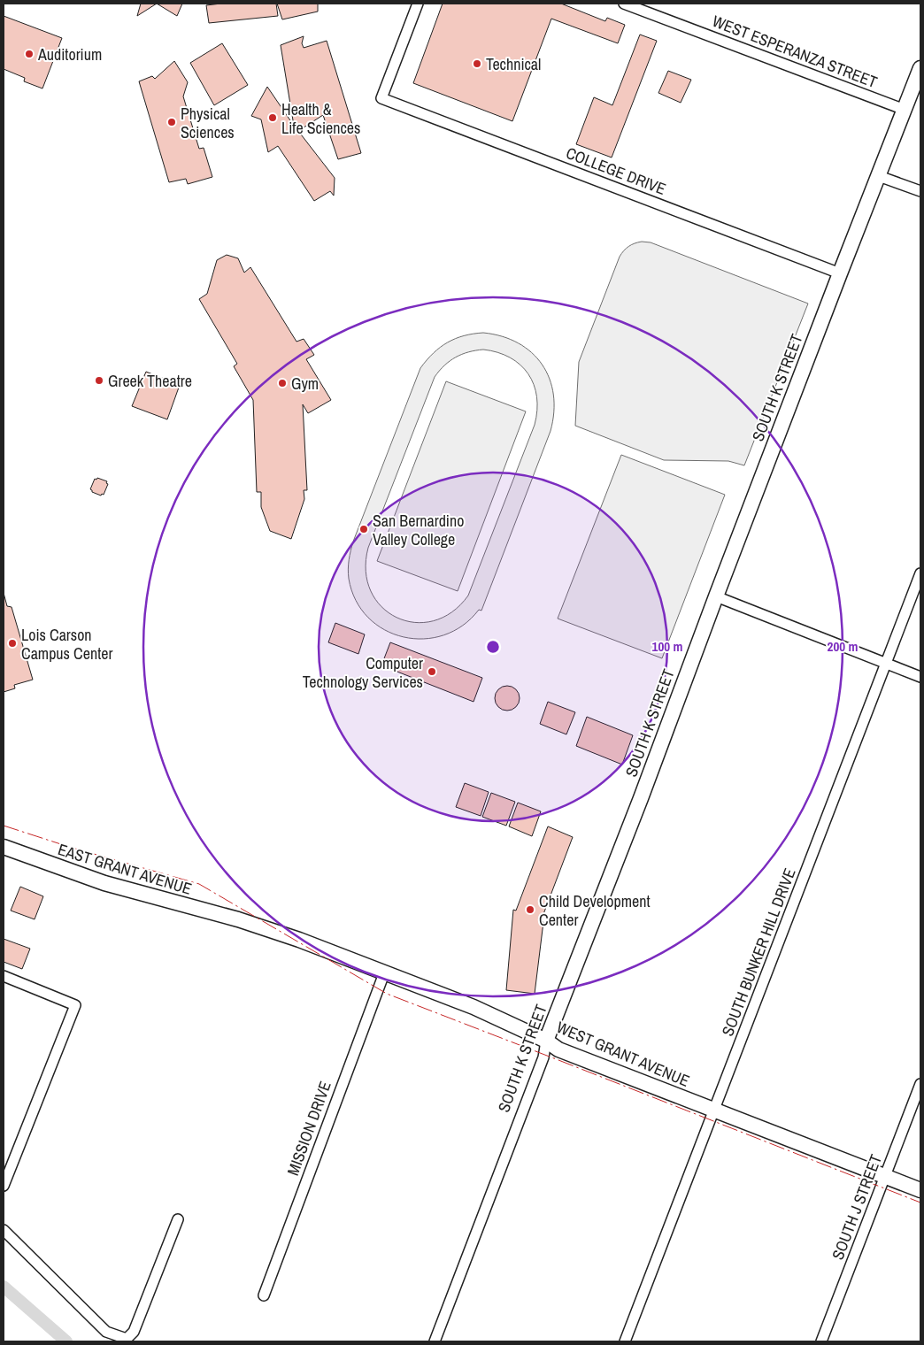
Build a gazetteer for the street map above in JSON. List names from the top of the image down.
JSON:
{
  "streets": {
    "street": [
      "WEST ESPERANZA STREET",
      "COLLEGE DRIVE",
      "SOUTH K STREET",
      "EAST GRANT AVENUE",
      "SOUTH BUNKER HILL DRIVE",
      "WEST GRANT AVENUE",
      "MISSION DRIVE",
      "SOUTH J STREET"
    ]
  },
  "crossings": [
    ["WEST ESPERANZA STREET", "SOUTH K STREET"],
    ["COLLEGE DRIVE", "SOUTH K STREET"],
    ["SOUTH K STREET", "WEST GRANT AVENUE"],
    ["EAST GRANT AVENUE", "WEST GRANT AVENUE"],
    ["SOUTH BUNKER HILL DRIVE", "WEST GRANT AVENUE"],
    ["WEST GRANT AVENUE", "MISSION DRIVE"],
    ["WEST GRANT AVENUE", "SOUTH J STREET"]
  ],
  "places": [
    "Auditorium",
    "Technical",
    "Health & Life Sciences",
    "Physical Sciences",
    "Greek Theatre",
    "Gym",
    "San Bernardino Valley College",
    "Lois Carson Campus Center",
    "Computer Technology Services",
    "Child Development Center"
  ],
  "rings": ["100 m", "200 m"]
}
